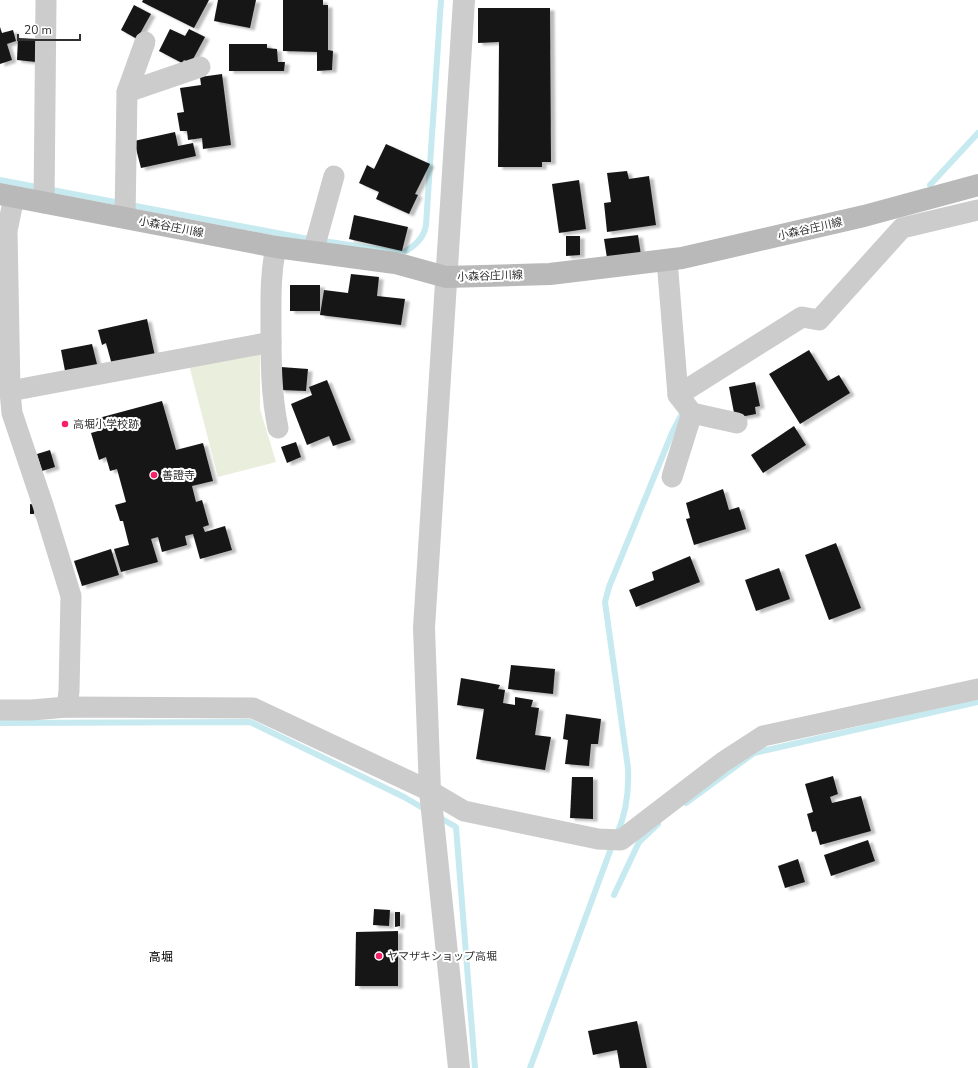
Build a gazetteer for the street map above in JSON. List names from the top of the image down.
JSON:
{
  "streets": {
    "main road": ["小森谷庄川線"]
  },
  "districts": ["高堀"],
  "places": ["高堀小学校跡", "善證寺", "ヤマザキショップ高堀"],
  "scale_bar": "20 m"
}
